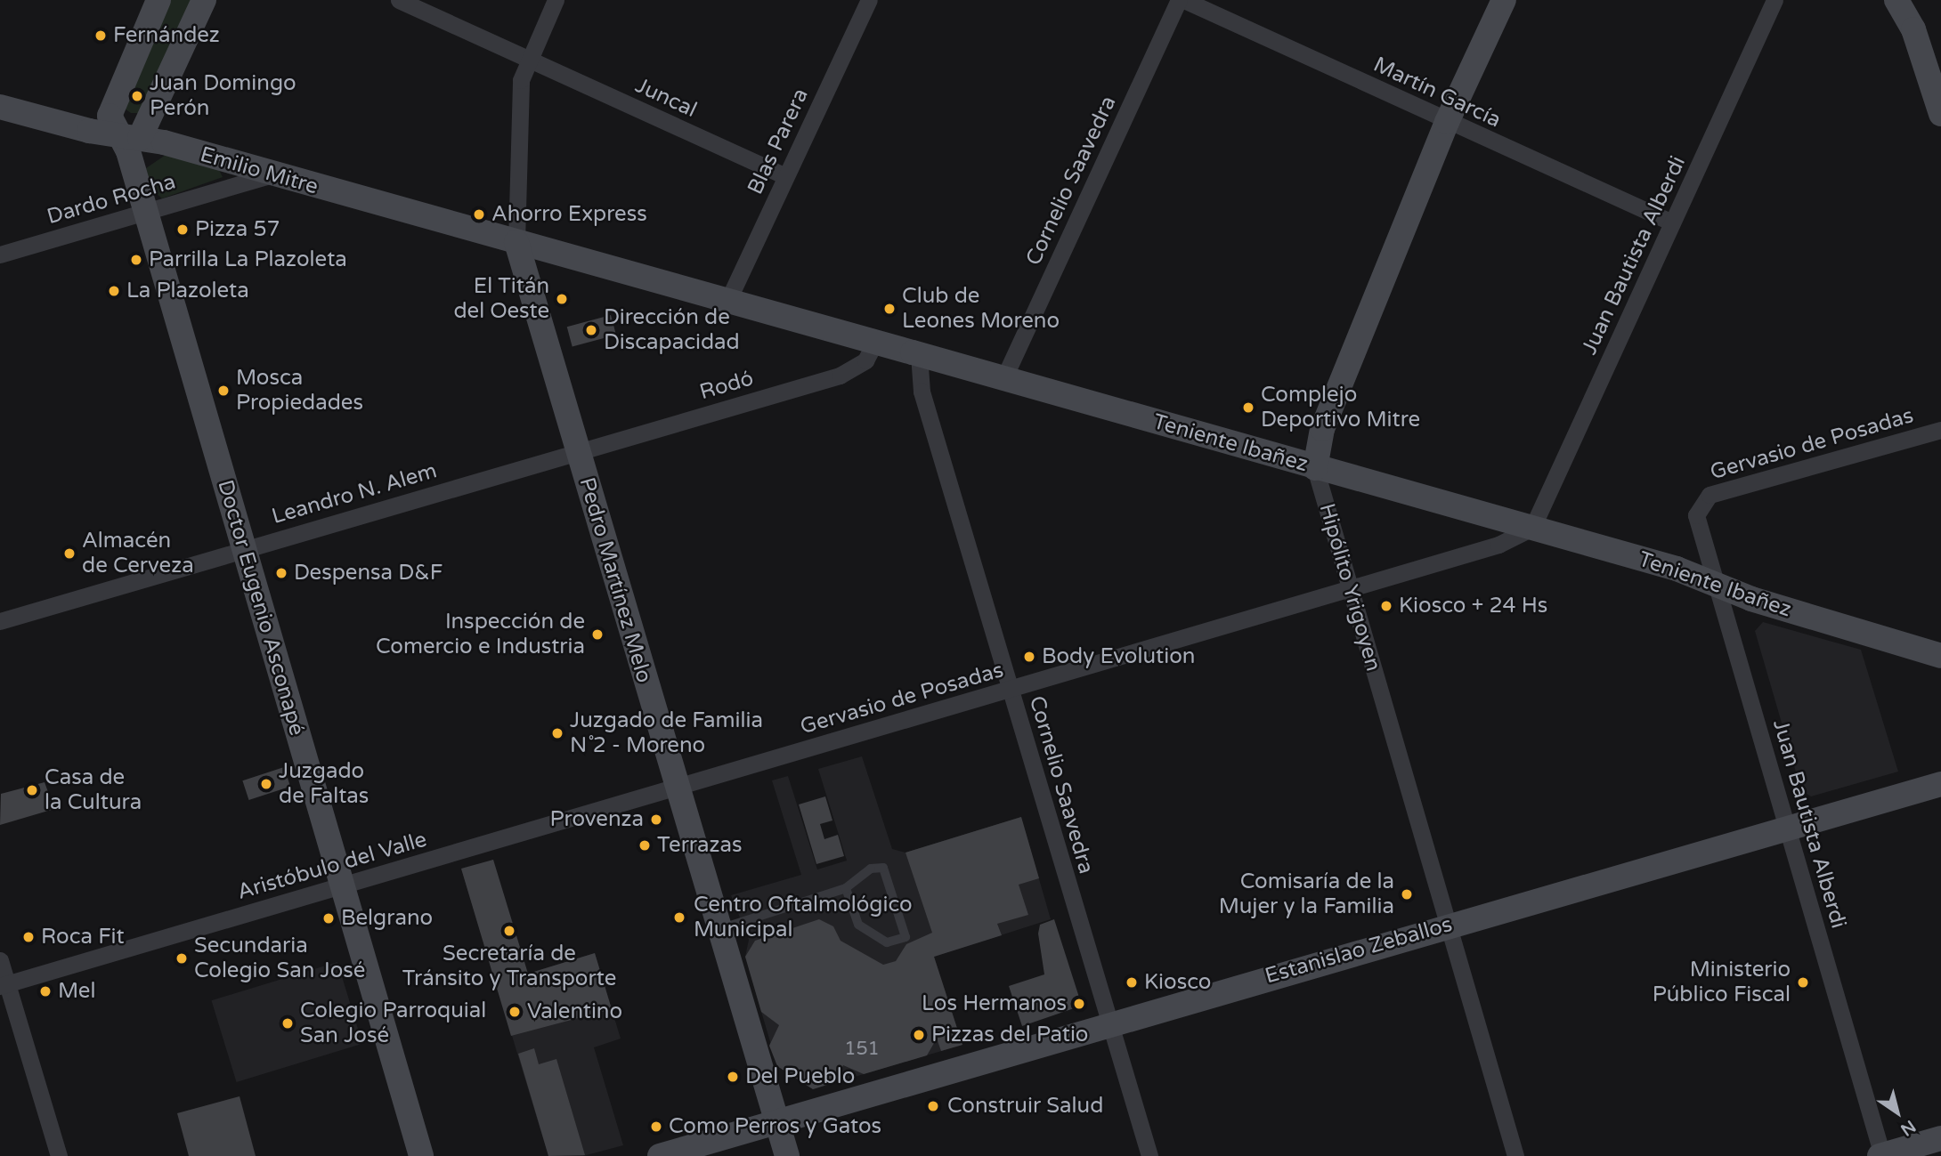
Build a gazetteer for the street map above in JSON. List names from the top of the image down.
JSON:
{
  "streets": {
    "street": [
      "Martín García",
      "Juncal",
      "Blas Parera",
      "Emilio Mitre",
      "Cornelio Saavedra",
      "Dardo Rocha",
      "Juan Bautista Alberdi",
      "Rodó",
      "Teniente Ibañez",
      "Gervasio de Posadas",
      "Leandro N. Alem",
      "Pedro Martínez Melo",
      "Hipólito Yrigoyen",
      "Doctor Eugenio Asconapé",
      "Aristóbulo del Valle",
      "Estanislao Zeballos"
    ]
  },
  "crossings": [
    ["Martín García", "Juan Bautista Alberdi"],
    ["Martín García", "Hipólito Yrigoyen"],
    ["Juncal", "Blas Parera"],
    ["Juncal", "Pedro Martínez Melo"],
    ["Blas Parera", "Teniente Ibañez"],
    ["Emilio Mitre", "Dardo Rocha"],
    ["Emilio Mitre", "Teniente Ibañez"],
    ["Emilio Mitre", "Pedro Martínez Melo"],
    ["Emilio Mitre", "Doctor Eugenio Asconapé"],
    ["Cornelio Saavedra", "Teniente Ibañez"],
    ["Cornelio Saavedra", "Gervasio de Posadas"],
    ["Cornelio Saavedra", "Estanislao Zeballos"],
    ["Dardo Rocha", "Doctor Eugenio Asconapé"],
    ["Juan Bautista Alberdi", "Teniente Ibañez"],
    ["Juan Bautista Alberdi", "Gervasio de Posadas"],
    ["Juan Bautista Alberdi", "Estanislao Zeballos"],
    ["Rodó", "Teniente Ibañez"],
    ["Rodó", "Leandro N. Alem"],
    ["Rodó", "Pedro Martínez Melo"],
    ["Teniente Ibañez", "Gervasio de Posadas"],
    ["Teniente Ibañez", "Pedro Martínez Melo"],
    ["Teniente Ibañez", "Hipólito Yrigoyen"],
    ["Gervasio de Posadas", "Pedro Martínez Melo"],
    ["Gervasio de Posadas", "Hipólito Yrigoyen"],
    ["Gervasio de Posadas", "Aristóbulo del Valle"],
    ["Leandro N. Alem", "Pedro Martínez Melo"],
    ["Leandro N. Alem", "Doctor Eugenio Asconapé"],
    ["Pedro Martínez Melo", "Aristóbulo del Valle"],
    ["Pedro Martínez Melo", "Estanislao Zeballos"],
    ["Hipólito Yrigoyen", "Estanislao Zeballos"],
    ["Doctor Eugenio Asconapé", "Aristóbulo del Valle"]
  ],
  "places": [
    "Fernández",
    "Juan Domingo Perón",
    "Ahorro Express",
    "Pizza 57",
    "Parrilla La Plazoleta",
    "La Plazoleta",
    "El Titán del Oeste",
    "Club de Leones Moreno",
    "Dirección de Discapacidad",
    "Mosca Propiedades",
    "Complejo Deportivo Mitre",
    "Almacén de Cerveza",
    "Despensa D&F",
    "Kiosco + 24 Hs",
    "Inspección de Comercio e Industria",
    "Body Evolution",
    "Juzgado de Familia N˚2 - Moreno",
    "Juzgado de Faltas",
    "Casa de la Cultura",
    "Provenza",
    "Terrazas",
    "Comisaría de la Mujer y la Familia",
    "Centro Oftalmológico Municipal",
    "Belgrano",
    "Secretaría de Tránsito y Transporte",
    "Roca Fit",
    "Secundaria Colegio San José",
    "Kiosco",
    "Ministerio Público Fiscal",
    "Mel",
    "Los Hermanos",
    "Valentino",
    "Colegio Parroquial San José",
    "Pizzas del Patio",
    "Del Pueblo",
    "Construir Salud",
    "Como Perros y Gatos"
  ],
  "house_numbers": ["151"],
  "north": "bottom right"
}
